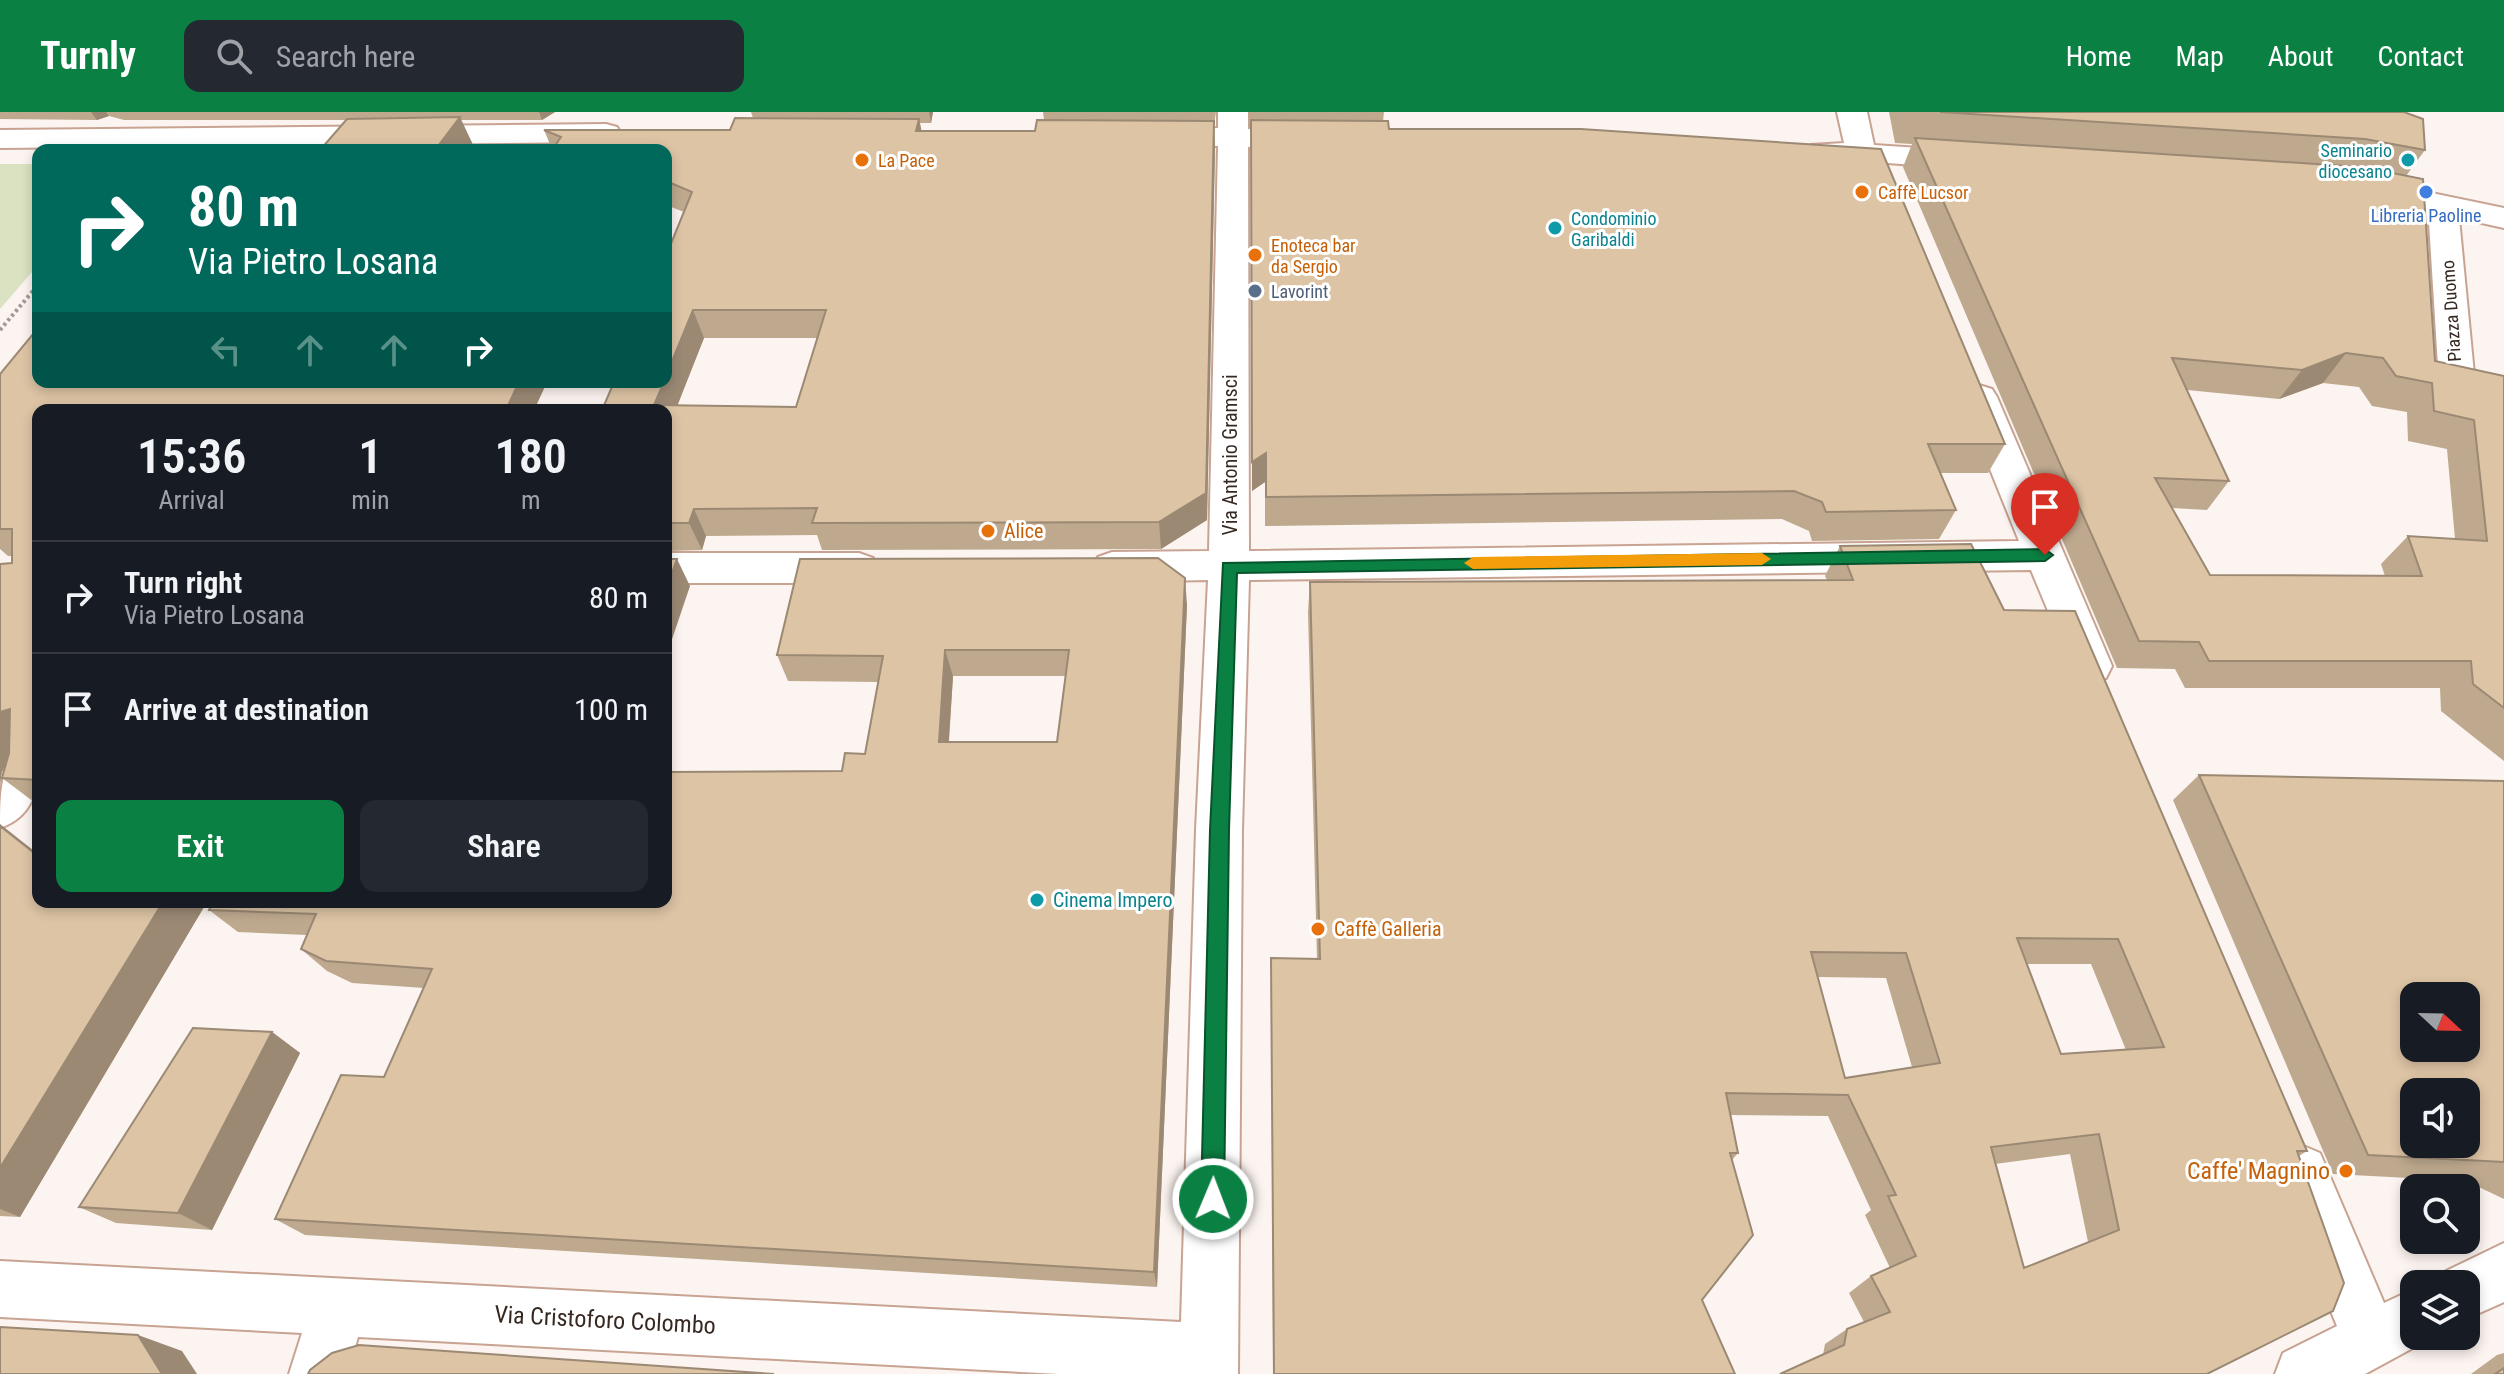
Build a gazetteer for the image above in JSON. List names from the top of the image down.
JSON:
{
  "streets": {
    "street": ["Piazza Duomo", "Via Antonio Gramsci", "Via Cristoforo Colombo"]
  },
  "crossings": [
    ["Via Antonio Gramsci", "Via Cristoforo Colombo"]
  ],
  "places": [
    "La Pace",
    "Seminario diocesano",
    "Caffè Lucsor",
    "Libreria Paoline",
    "Condominio Garibaldi",
    "Enoteca bar da Sergio",
    "Lavorint",
    "Alice",
    "Cinema Impero",
    "Caffè Galleria",
    "Caffe' Magnino"
  ],
  "north": "right",
  "page": {
    "header": "Turnly",
    "search": "Search here",
    "nav": [
      "Home",
      "Map",
      "About",
      "Contact"
    ],
    "turn": ["80 m", "Via Pietro Losana"],
    "eta": [
      "15:36",
      "Arrival",
      "1",
      "min",
      "180",
      "m"
    ],
    "list": [
      {
        "name": "Turn right",
        "note": "Via Pietro Losana",
        "value": "80 m"
      },
      {
        "name": "Arrive at destination",
        "value": "100 m"
      }
    ],
    "buttons": ["Exit", "Share"]
  }
}
